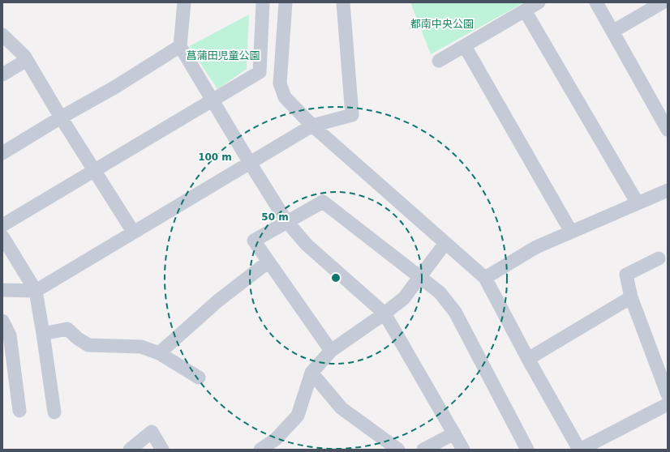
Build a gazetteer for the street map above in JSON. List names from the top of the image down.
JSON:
{
  "parks": ["都南中央公園", "菖蒲田児童公園"],
  "rings": ["100 m", "50 m"]
}
